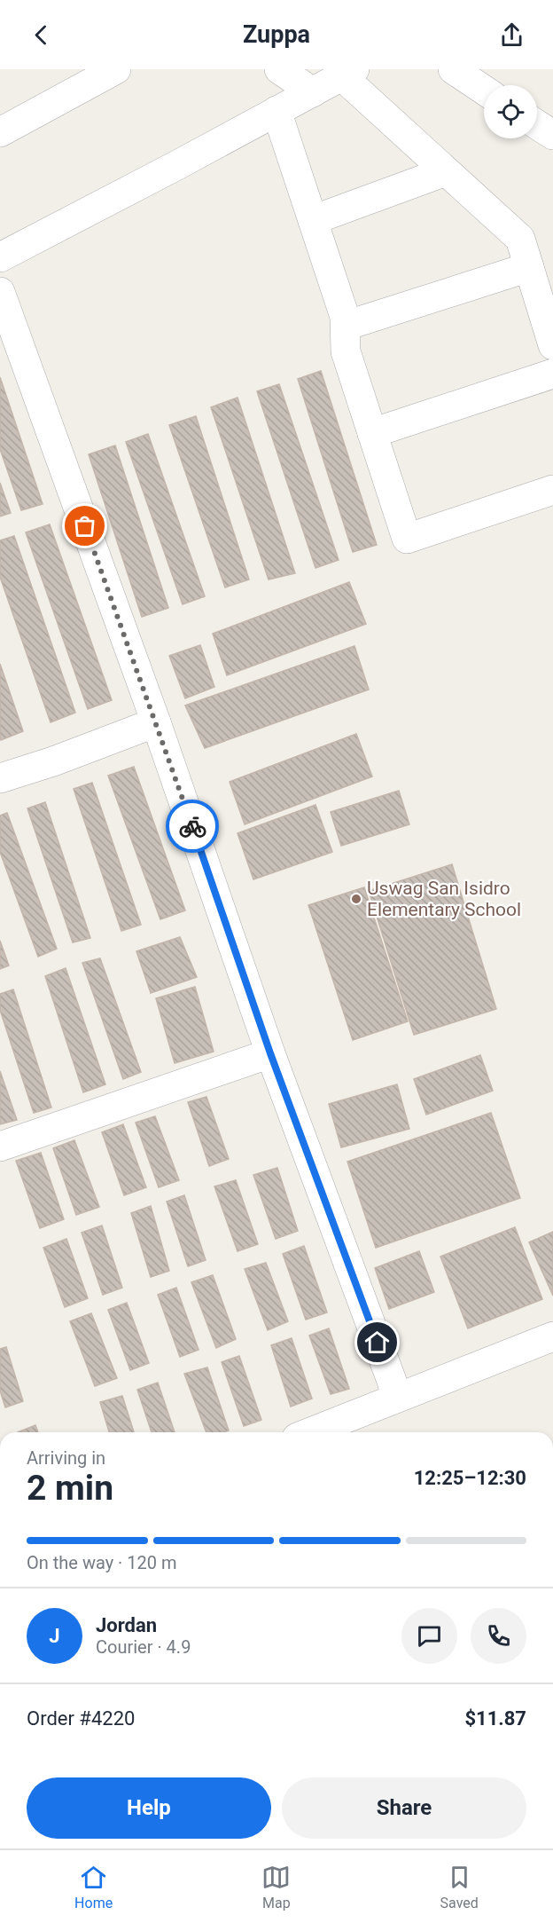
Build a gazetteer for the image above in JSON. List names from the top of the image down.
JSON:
{
  "places": ["Uswag San Isidro Elementary School"],
  "page": {
    "header": "Zuppa",
    "heading": ["2 min", "Arriving in", "12:25–12:30"],
    "panel": [
      "Jordan",
      "Courier · 4.9",
      "Order #4220",
      "$11.87"
    ],
    "bar": "On the way · 120 m",
    "round": "J",
    "buttons": ["Help", "Share"],
    "tabs": ["Home", "Map", "Saved"]
  }
}
